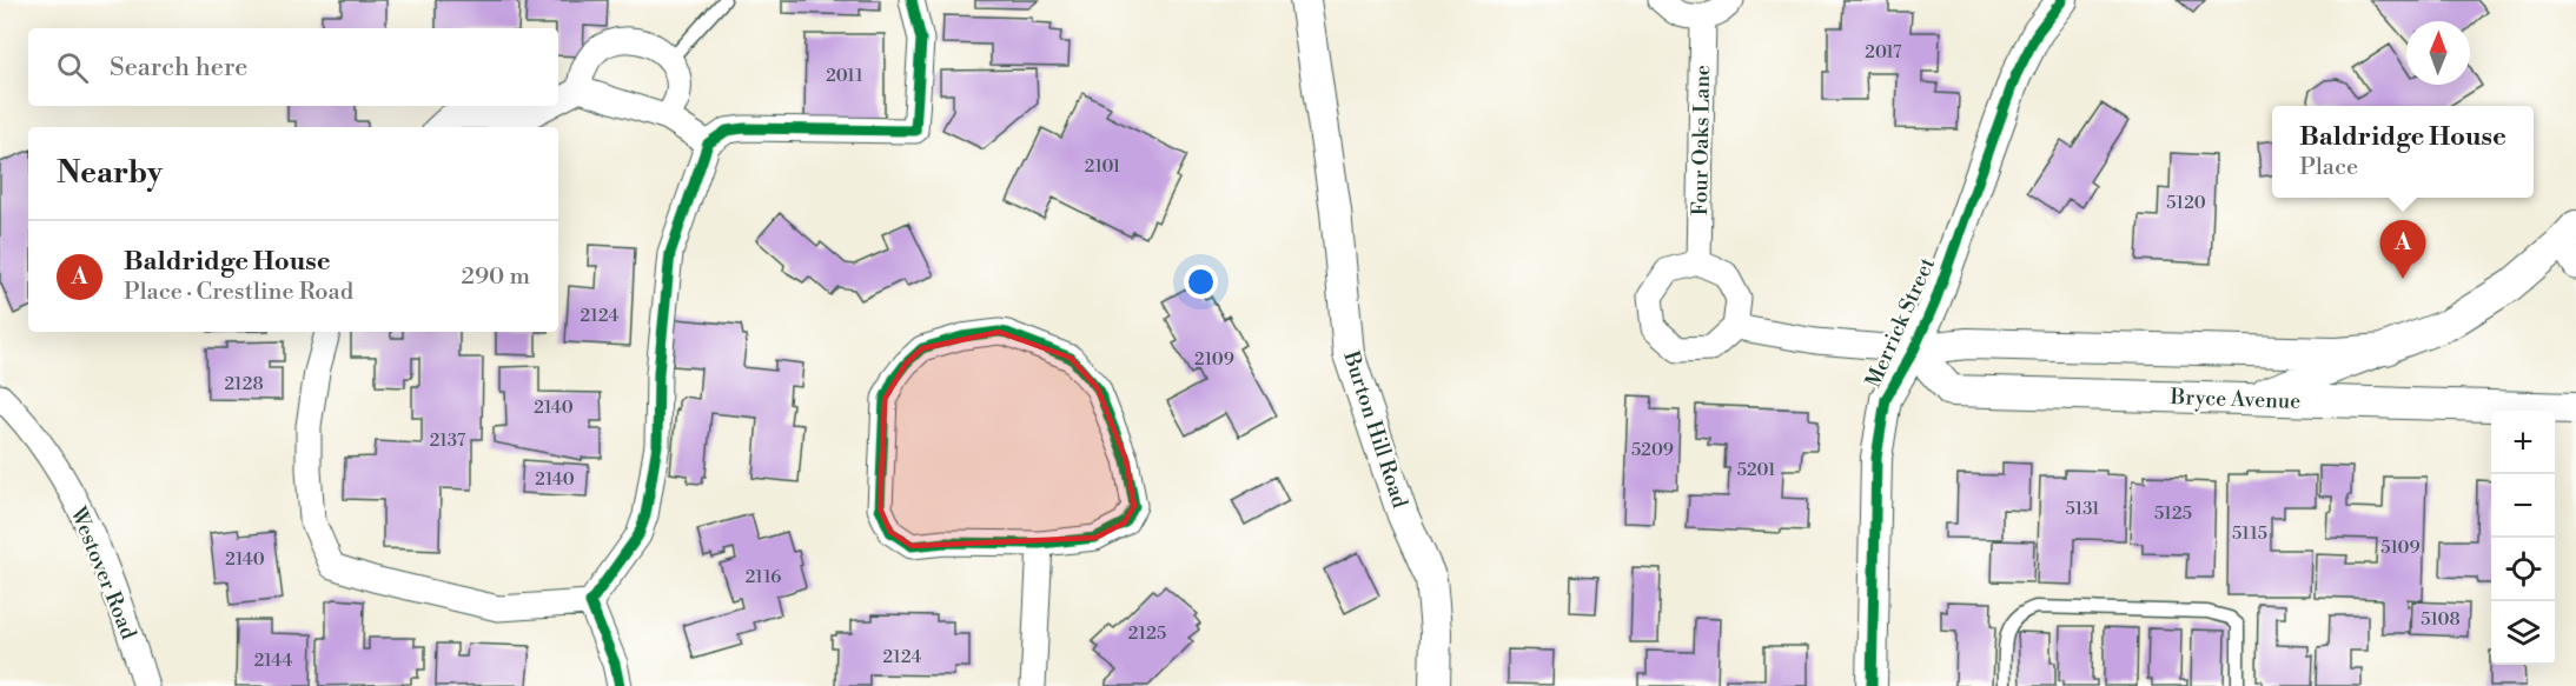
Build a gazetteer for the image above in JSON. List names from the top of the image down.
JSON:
{
  "streets": {
    "street": [
      "Four Oaks Lane",
      "Merrick Street",
      "Bryce Avenue",
      "Burton Hill Road",
      "Westover Road"
    ]
  },
  "crossings": [
    ["Merrick Street", "Bryce Avenue"]
  ],
  "house_numbers": [
    "2017",
    "2011",
    "2101",
    "5120",
    "2124",
    "2109",
    "2128",
    "2140",
    "2137",
    "5209",
    "5201",
    "2140",
    "5131",
    "5125",
    "5115",
    "5109",
    "2140",
    "2116",
    "5108",
    "2125",
    "2124",
    "2144"
  ],
  "north": "top",
  "page": {
    "search": "Search here",
    "popup": ["Baldridge House", "Place"],
    "heading": "Nearby",
    "list": [
      {
        "mark": "A",
        "name": "Baldridge House",
        "note": "Place · Crestline Road",
        "value": "290 m"
      }
    ],
    "pins": "A",
    "map_buttons": ["+", "−"]
  }
}
